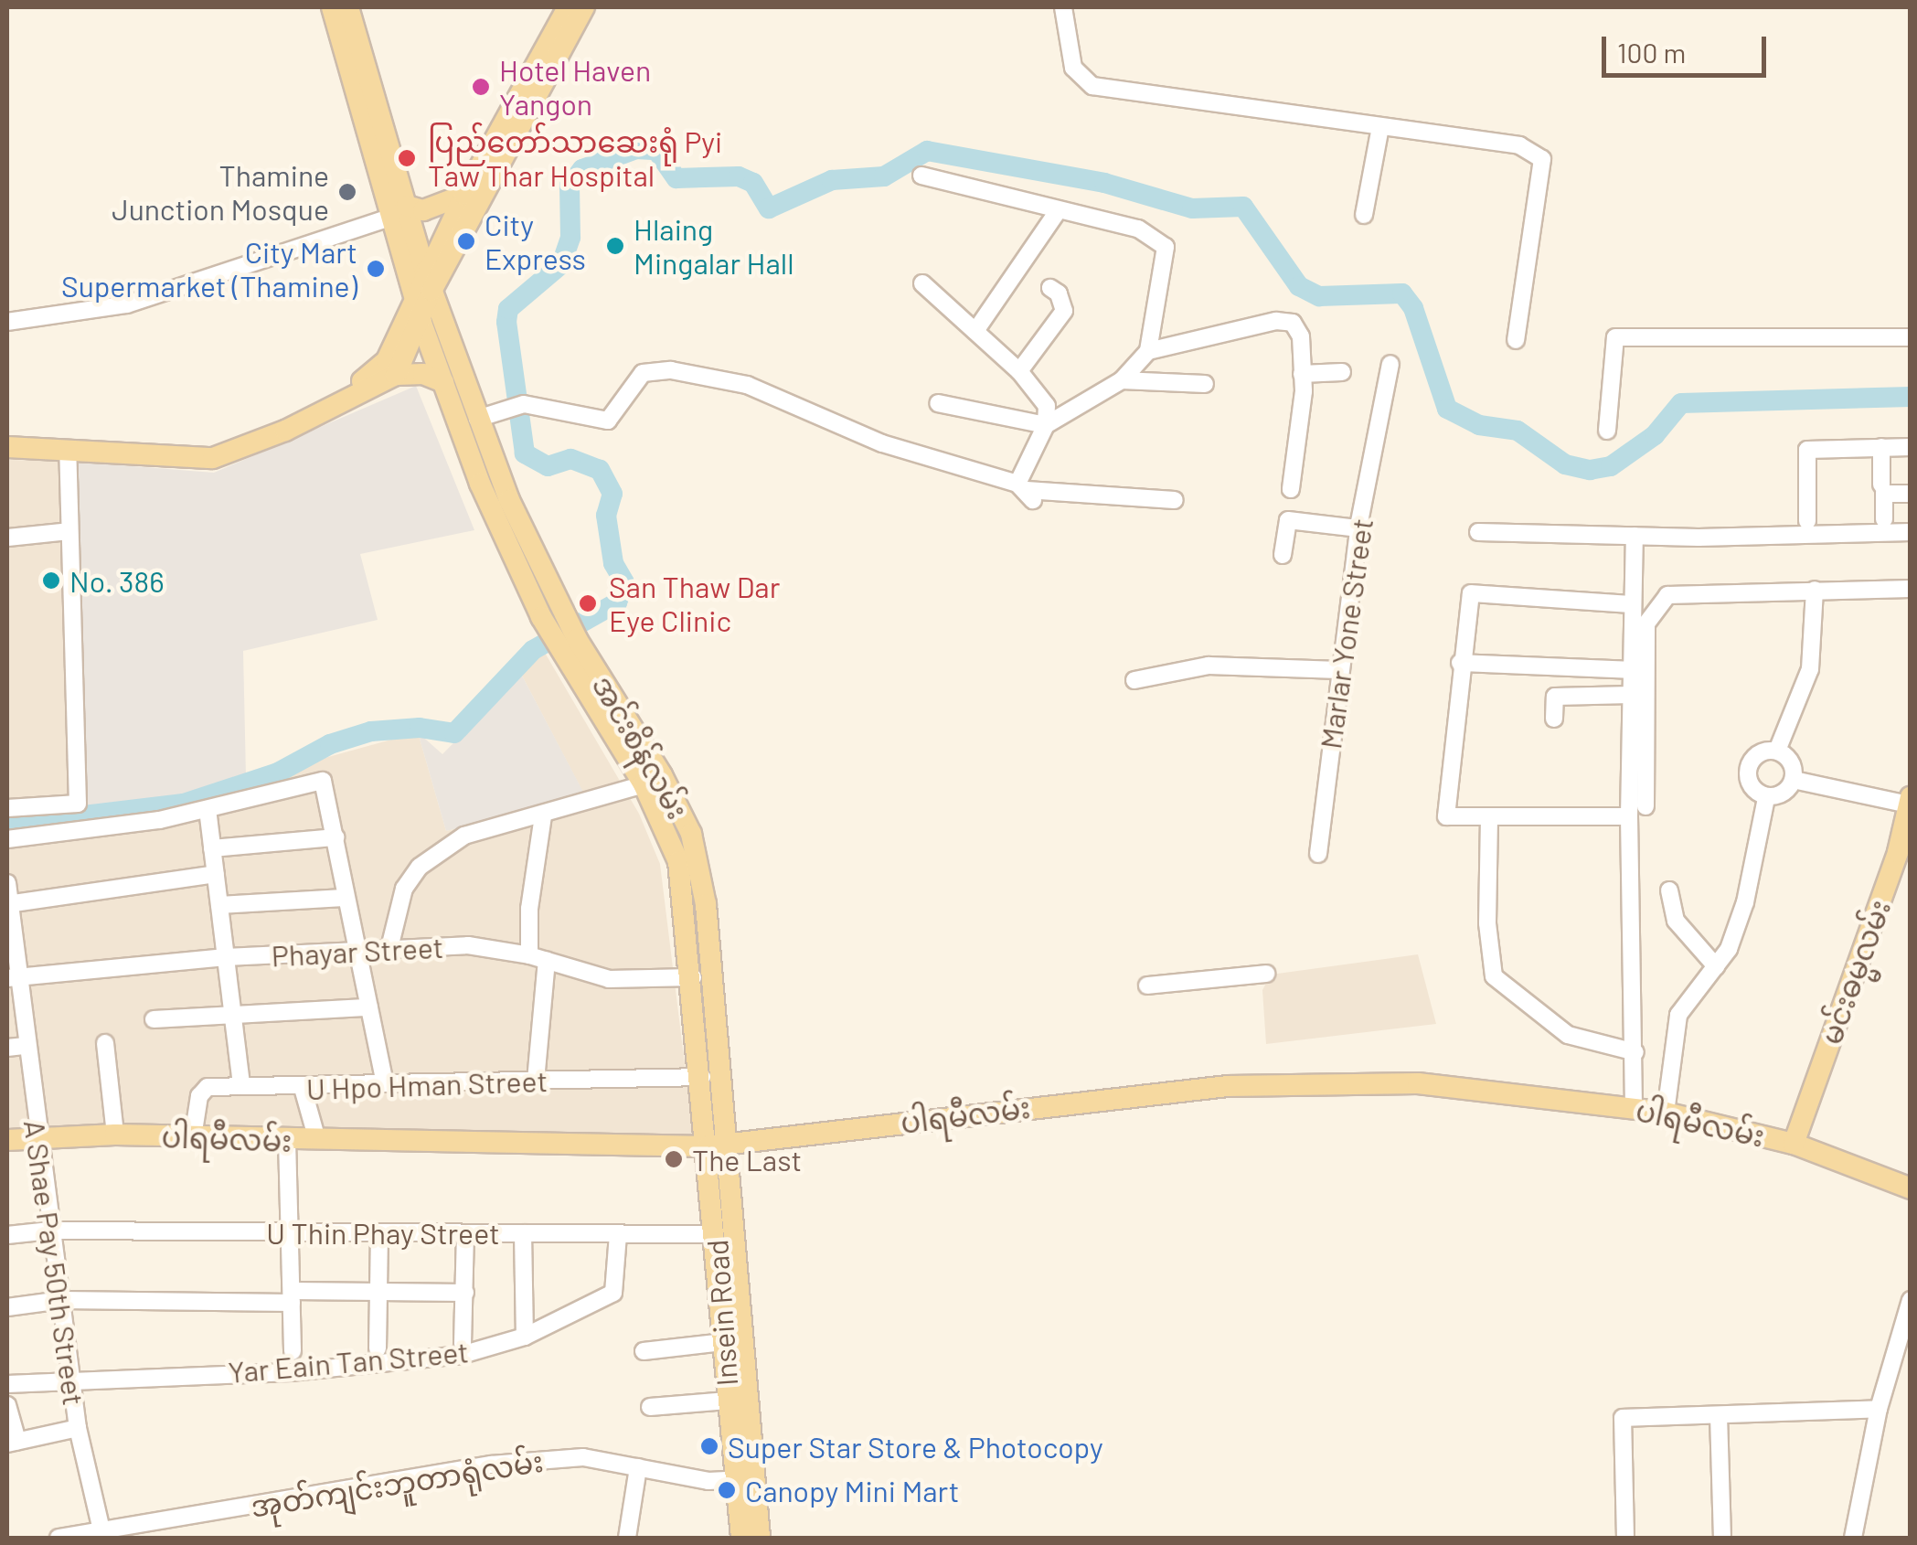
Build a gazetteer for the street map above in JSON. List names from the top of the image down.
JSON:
{
  "streets": {
    "main road": [
      "အင်းစိန်လမ်း",
      "မင်းဓမ္မလမ်း",
      "ပါရမီလမ်း",
      "Insein Road"
    ],
    "street": [
      "Marlar Yone Street",
      "Phayar Street",
      "U Hpo Hman Street",
      "U Thin Phay Street",
      "A Shae Pay 50th Street",
      "Yar Eain Tan Street",
      "အုတ်ကျင်းဘူတာရုံလမ်း"
    ]
  },
  "crossings": [
    ["အင်းစိန်လမ်း", "Phayar Street"],
    ["အင်းစိန်လမ်း", "U Hpo Hman Street"],
    ["အင်းစိန်လမ်း", "ပါရမီလမ်း"],
    ["အင်းစိန်လမ်း", "Insein Road"],
    ["အင်းစိန်လမ်း", "အုတ်ကျင်းဘူတာရုံလမ်း"],
    ["Phayar Street", "A Shae Pay 50th Street"],
    ["မင်းဓမ္မလမ်း", "ပါရမီလမ်း"],
    ["U Hpo Hman Street", "ပါရမီလမ်း"],
    ["ပါရမီလမ်း", "A Shae Pay 50th Street"],
    ["ပါရမီလမ်း", "Insein Road"],
    ["U Thin Phay Street", "A Shae Pay 50th Street"],
    ["U Thin Phay Street", "Insein Road"],
    ["U Thin Phay Street", "Yar Eain Tan Street"],
    ["A Shae Pay 50th Street", "Yar Eain Tan Street"],
    ["A Shae Pay 50th Street", "အုတ်ကျင်းဘူတာရုံလမ်း"],
    ["Insein Road", "အုတ်ကျင်းဘူတာရုံလမ်း"]
  ],
  "places": [
    "Hotel Haven Yangon",
    "ပြည်တော်သာဆေးရုံ Pyi Taw Thar Hospital",
    "Thamine Junction Mosque",
    "City Express",
    "Hlaing Mingalar Hall",
    "City Mart Supermarket (Thamine)",
    "No. 386",
    "San Thaw Dar Eye Clinic",
    "The Last",
    "Super Star Store & Photocopy",
    "Canopy Mini Mart"
  ],
  "scale_bar": "100 m"
}
